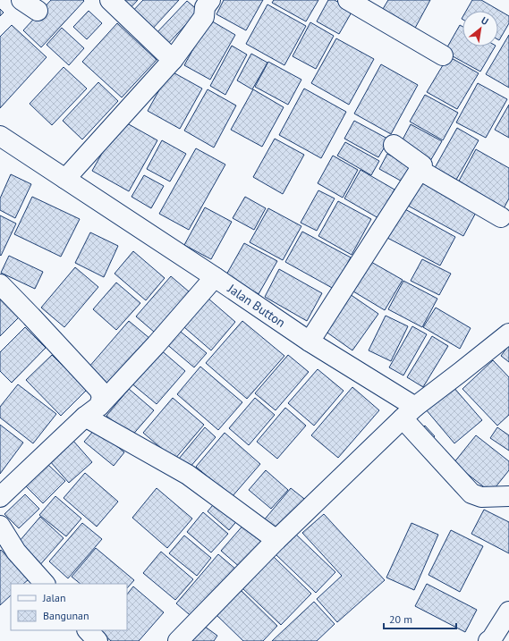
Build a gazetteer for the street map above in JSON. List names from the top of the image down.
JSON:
{
  "streets": {
    "street": ["Jalan Button"]
  },
  "legend": ["Jalan", "Bangunan"],
  "scale_bar": "20 m",
  "north": "top right"
}
